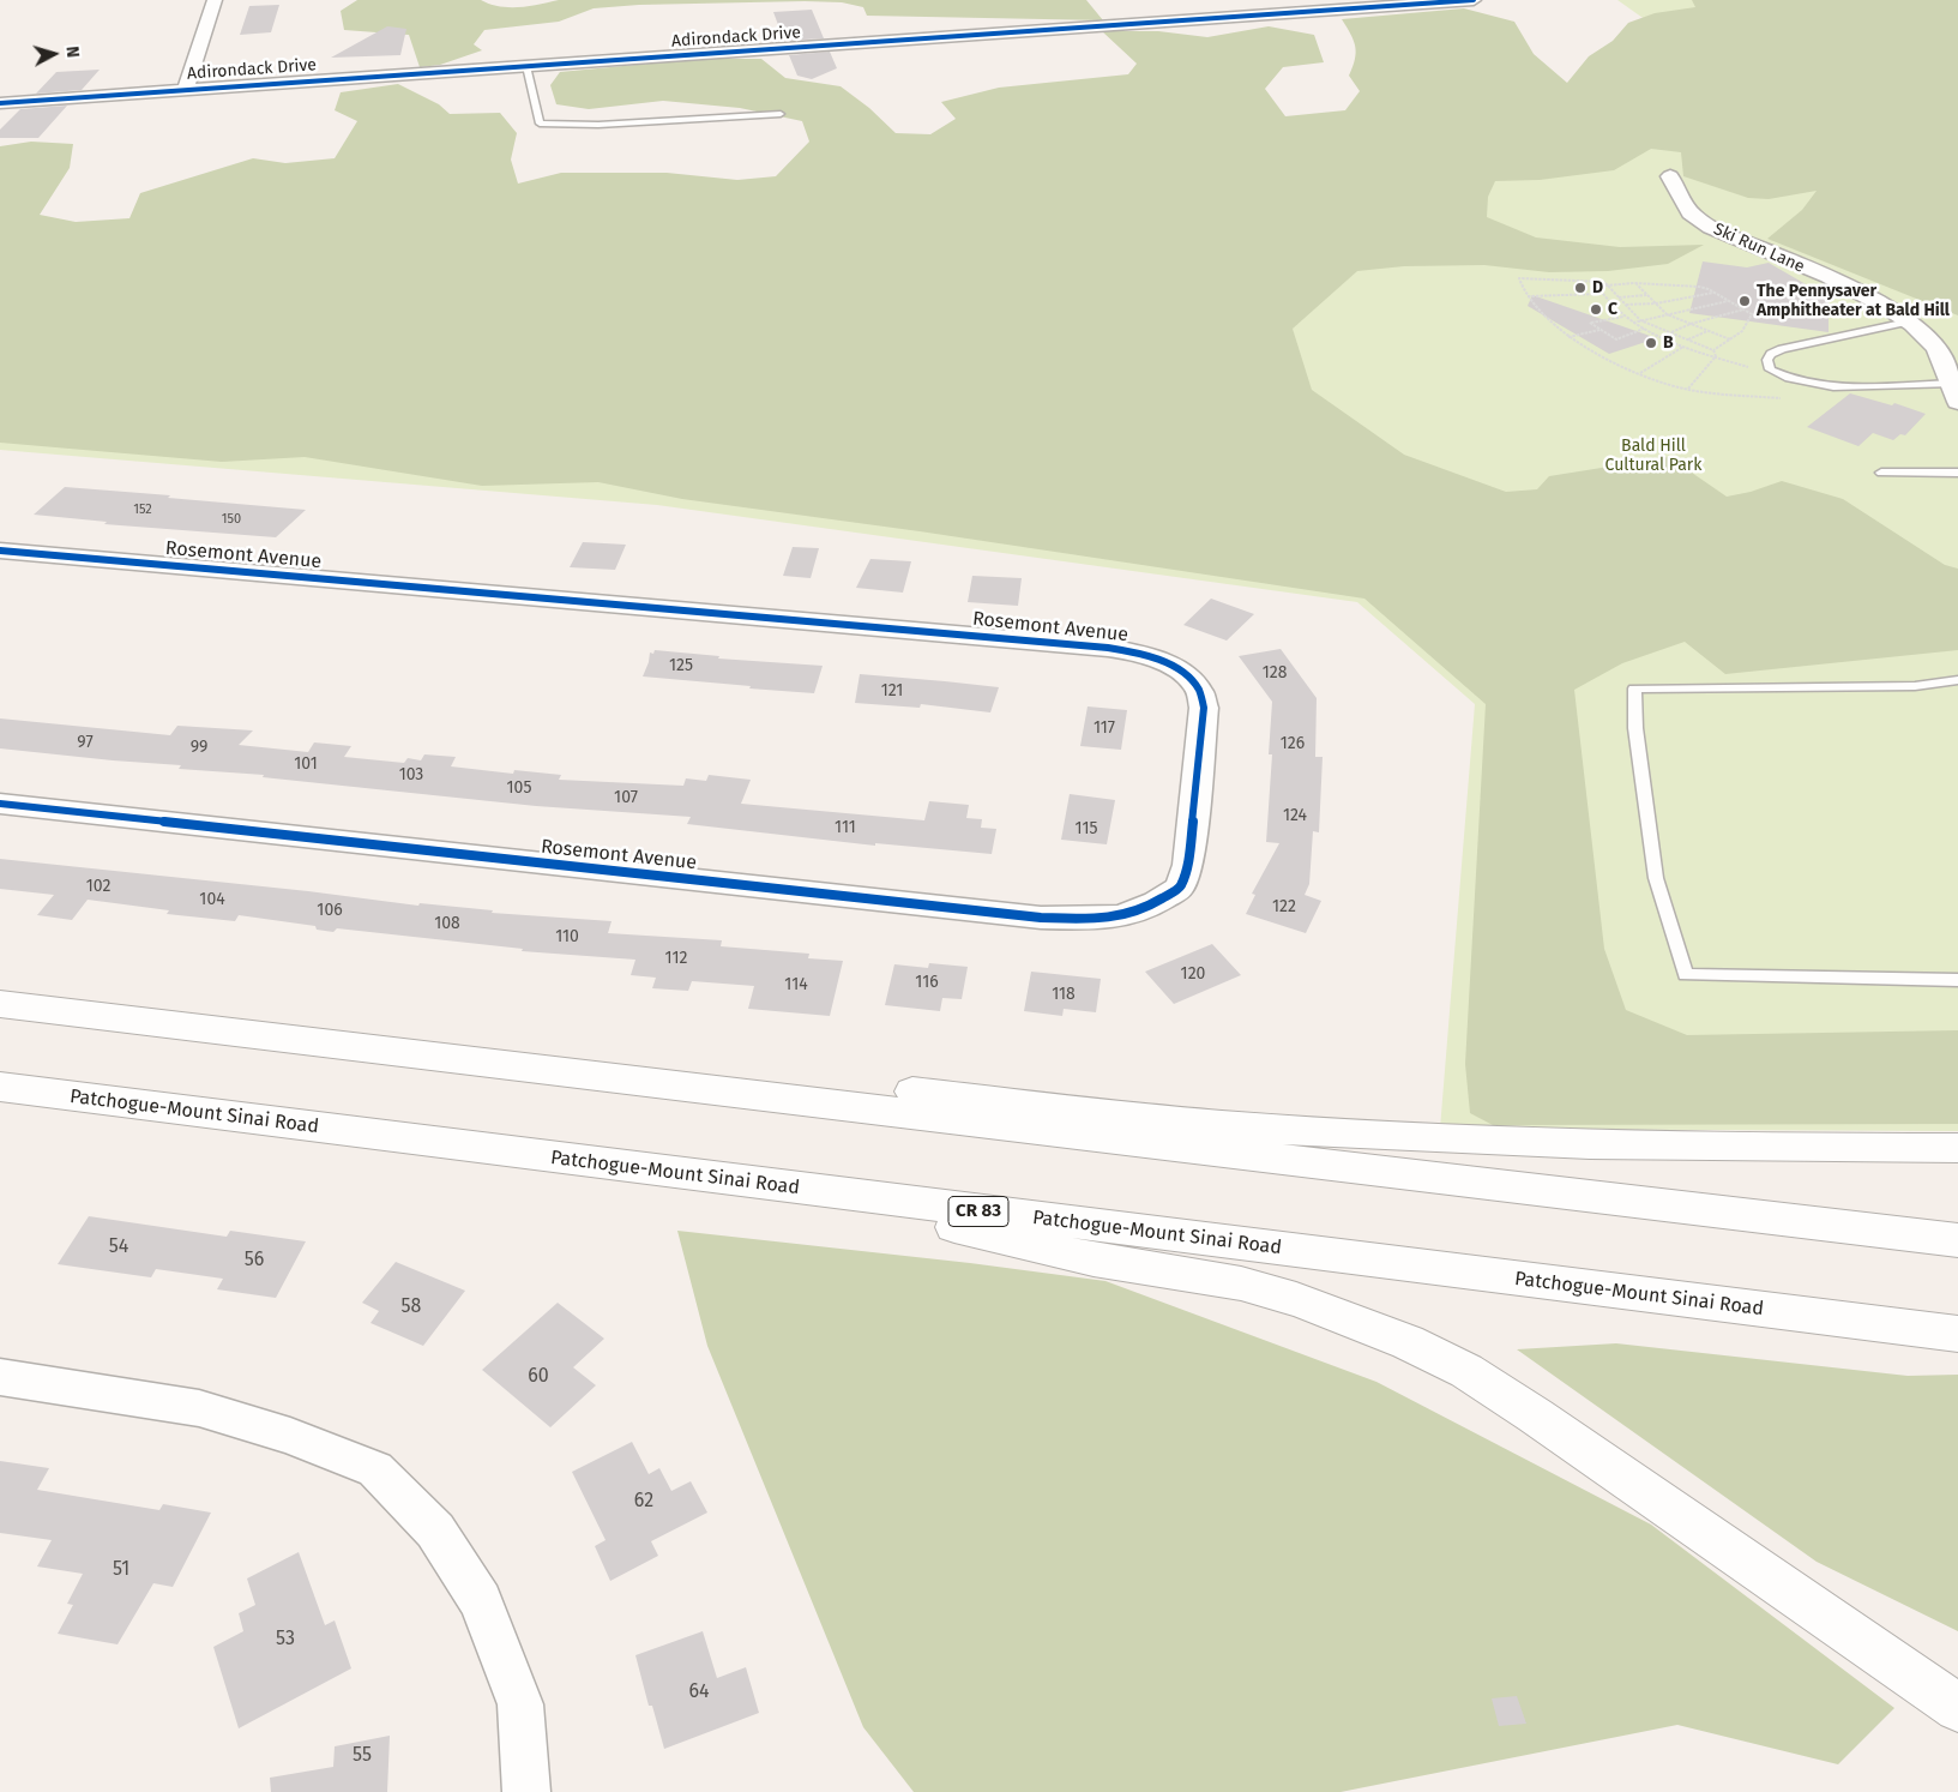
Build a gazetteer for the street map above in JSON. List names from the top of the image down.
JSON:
{
  "streets": {
    "highway": ["Patchogue-Mount Sinai Road", "CR 83"],
    "street": ["Adirondack Drive", "Ski Run Lane", "Rosemont Avenue"]
  },
  "parks": ["Bald Hill Cultural Park"],
  "places": [
    "D",
    "The Pennysaver Amphitheater at Bald Hill",
    "C",
    "B"
  ],
  "house_numbers": [
    "152",
    "150",
    "125",
    "128",
    "121",
    "117",
    "97",
    "126",
    "99",
    "101",
    "103",
    "105",
    "107",
    "124",
    "111",
    "115",
    "102",
    "104",
    "122",
    "106",
    "108",
    "110",
    "112",
    "120",
    "116",
    "114",
    "118",
    "54",
    "56",
    "58",
    "60",
    "62",
    "51",
    "53",
    "64",
    "55"
  ],
  "north": "right"
}
